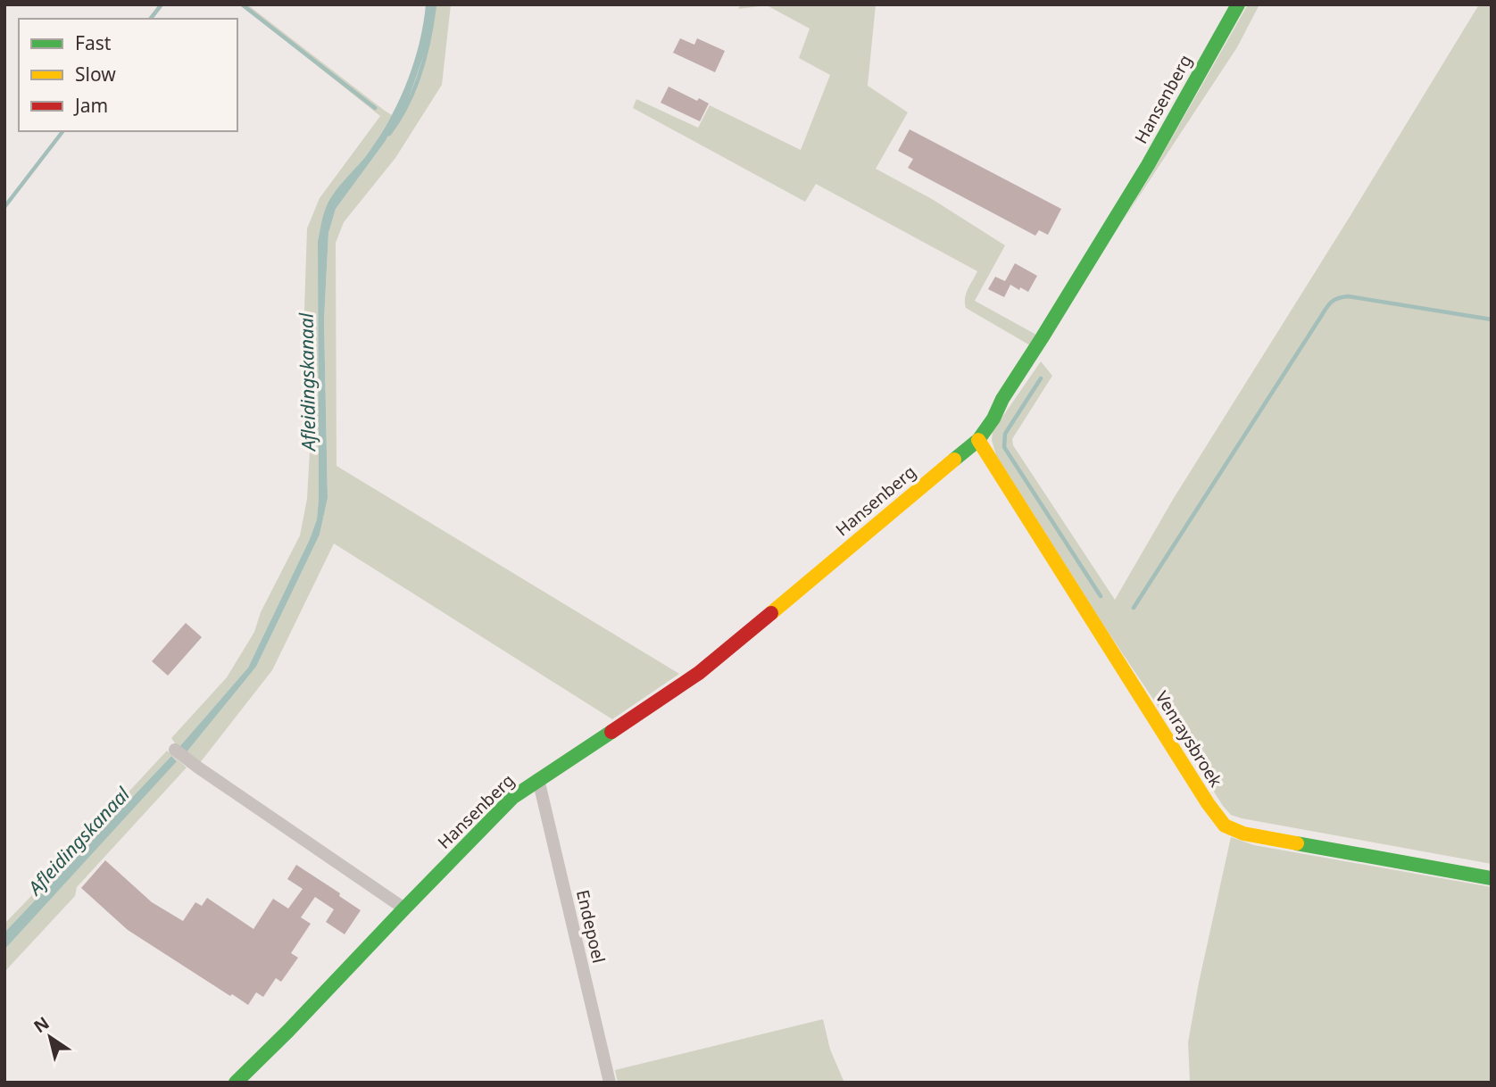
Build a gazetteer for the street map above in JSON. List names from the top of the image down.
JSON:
{
  "streets": {
    "street": ["Hansenberg", "Venraysbroek", "Endepoel"]
  },
  "crossings": [
    ["Hansenberg", "Venraysbroek"],
    ["Hansenberg", "Endepoel"]
  ],
  "water": ["Afleidingskanaal"],
  "legend": ["Fast", "Slow", "Jam"],
  "north": "top left"
}
